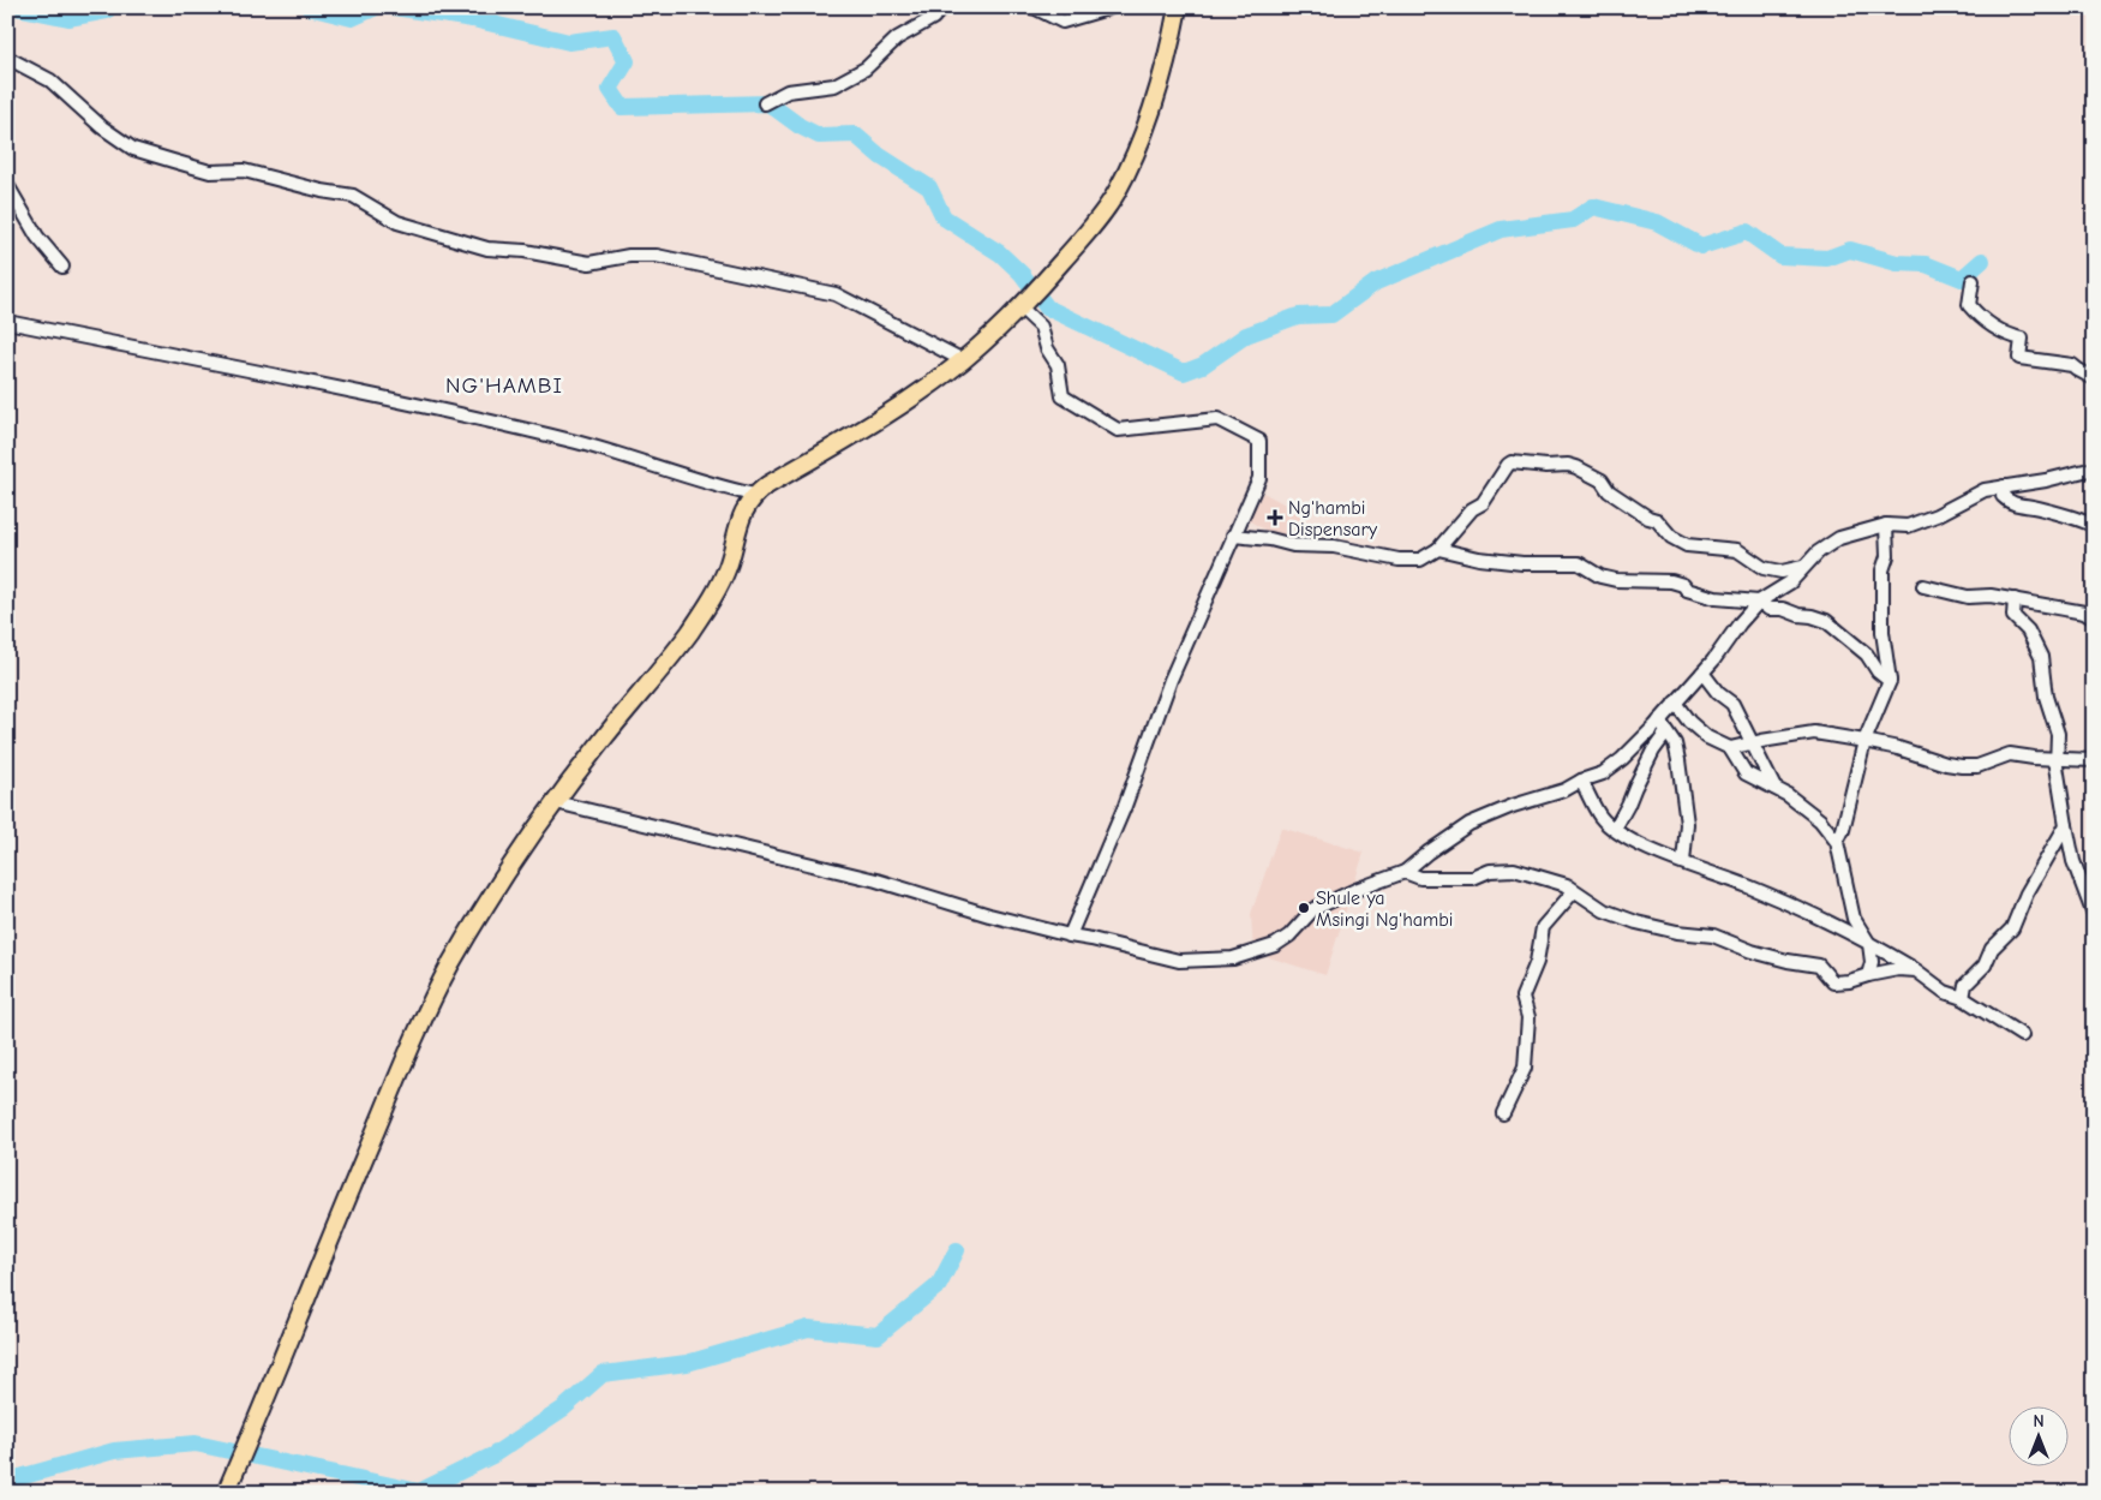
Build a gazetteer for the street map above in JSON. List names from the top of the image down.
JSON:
{
  "districts": ["NG'HAMBI"],
  "places": {
    "health": ["Ng'hambi Dispensary"],
    "other": ["Shule ya Msingi Ng'hambi"]
  },
  "north": "top"
}
